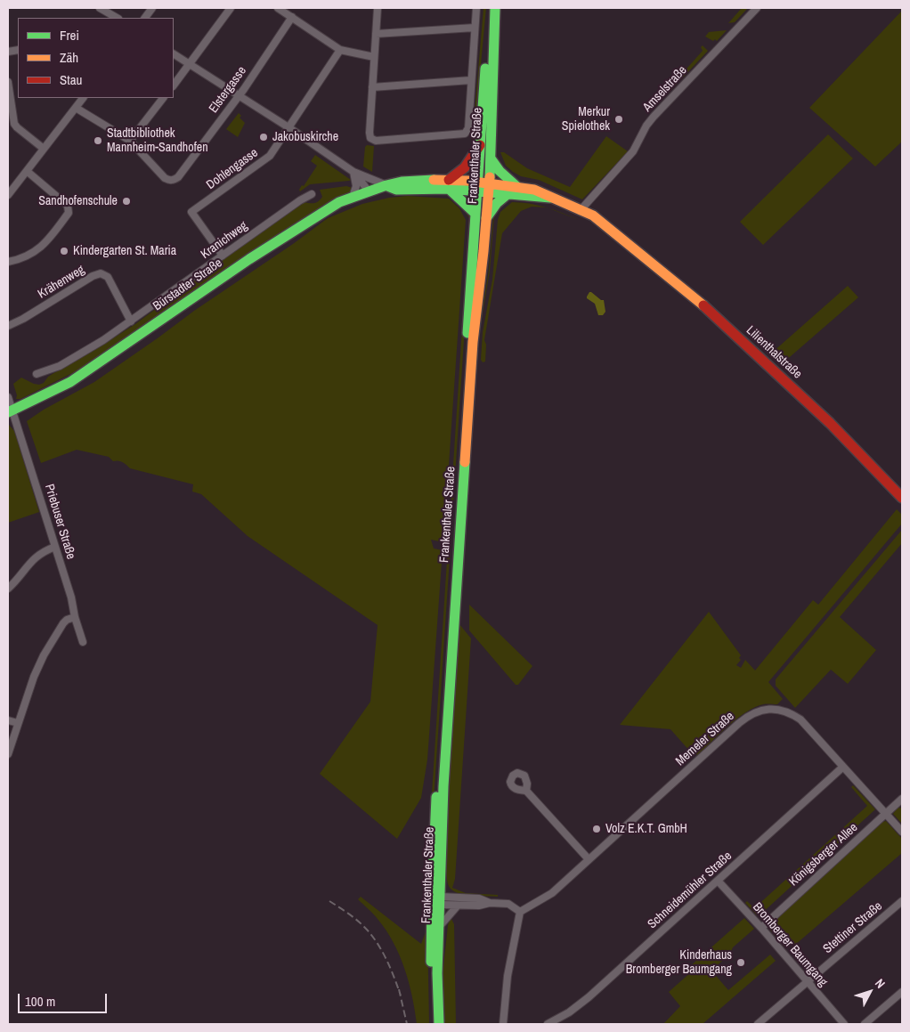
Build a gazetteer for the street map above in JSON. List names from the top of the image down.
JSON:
{
  "streets": {
    "main road": ["Frankenthaler Straße", "Bürstadter Straße", "Lilienthalstraße"],
    "street": [
      "Amselstraße",
      "Elstergasse",
      "Dohlengasse",
      "Kranichweg",
      "Krähenweg",
      "Priebuser Straße",
      "Memeler Straße",
      "Königsberger Allee",
      "Schneidemühler Straße",
      "Stettiner Straße",
      "Bromberger Baumgang"
    ]
  },
  "crossings": [
    ["Amselstraße", "Lilienthalstraße"],
    ["Frankenthaler Straße", "Bürstadter Straße"],
    ["Frankenthaler Straße", "Lilienthalstraße"],
    ["Dohlengasse", "Kranichweg"],
    ["Kranichweg", "Krähenweg"],
    ["Bürstadter Straße", "Lilienthalstraße"],
    ["Bürstadter Straße", "Priebuser Straße"],
    ["Memeler Straße", "Königsberger Allee"],
    ["Memeler Straße", "Schneidemühler Straße"],
    ["Königsberger Allee", "Bromberger Baumgang"],
    ["Schneidemühler Straße", "Bromberger Baumgang"],
    ["Stettiner Straße", "Bromberger Baumgang"]
  ],
  "places": [
    "Merkur Spielothek",
    "Jakobuskirche",
    "Stadtbibliothek Mannheim-Sandhofen",
    "Sandhofenschule",
    "Kindergarten St. Maria",
    "Volz E.K.T. GmbH",
    "Kinderhaus Bromberger Baumgang"
  ],
  "legend": ["Frei", "Zäh", "Stau"],
  "scale_bar": "100 m",
  "north": "top right"
}
